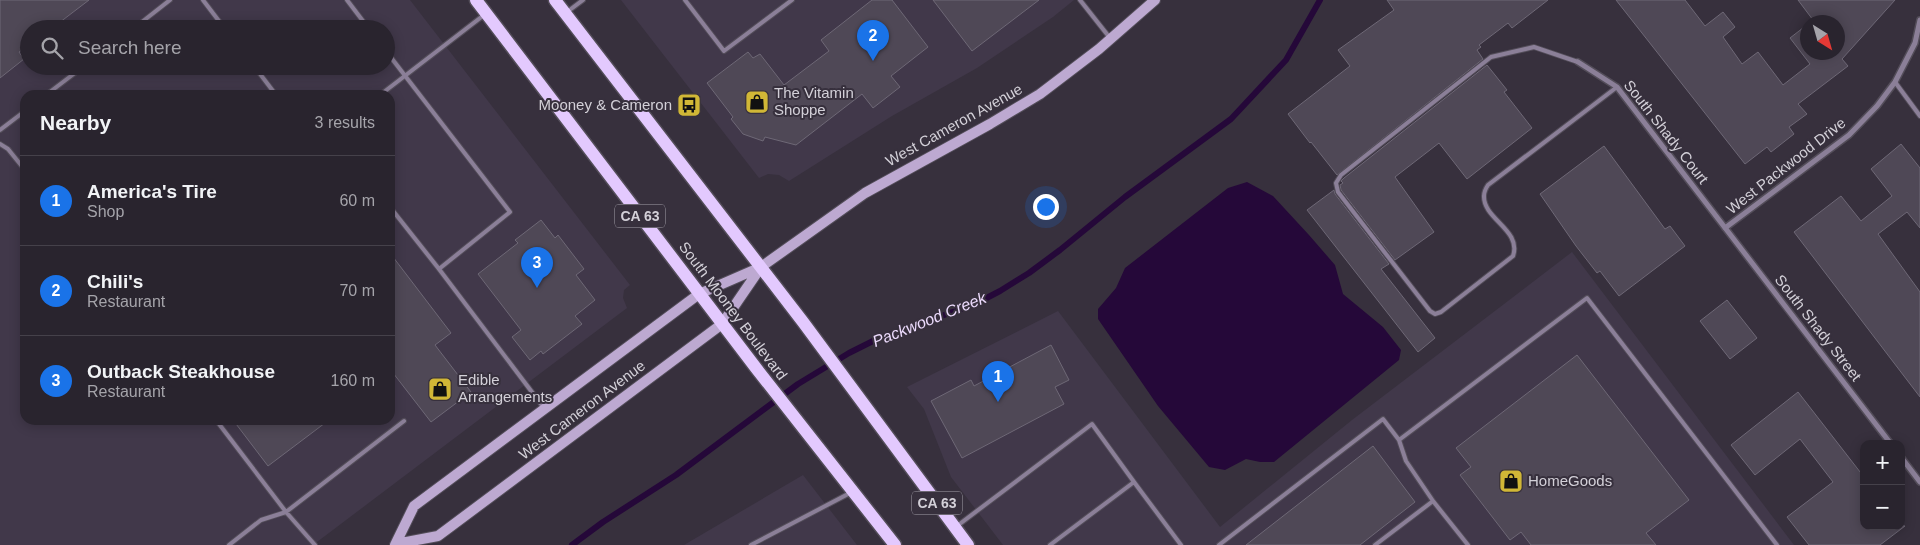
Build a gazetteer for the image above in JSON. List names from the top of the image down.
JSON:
{
  "streets": {
    "main road": ["CA 63", "South Mooney Boulevard"],
    "street": [
      "West Cameron Avenue",
      "South Shady Court",
      "West Packwood Drive",
      "South Shady Street"
    ]
  },
  "crossings": [
    ["West Cameron Avenue", "CA 63"],
    ["West Cameron Avenue", "South Mooney Boulevard"],
    ["South Shady Court", "West Packwood Drive"],
    ["South Shady Court", "South Shady Street"],
    ["West Packwood Drive", "South Shady Street"]
  ],
  "water": ["Packwood Creek"],
  "places": {
    "shop": ["The Vitamin Shoppe", "Edible Arrangements", "HomeGoods"],
    "bus stop": ["Mooney & Cameron"]
  },
  "north": "bottom right",
  "page": {
    "pins": ["2", "3", "1"],
    "search": "Search here",
    "heading": ["Nearby", "3 results"],
    "list": [
      {
        "mark": "1",
        "name": "America's Tire",
        "note": "Shop",
        "value": "60 m"
      },
      {
        "mark": "2",
        "name": "Chili's",
        "note": "Restaurant",
        "value": "70 m"
      },
      {
        "mark": "3",
        "name": "Outback Steakhouse",
        "note": "Restaurant",
        "value": "160 m"
      }
    ],
    "map_buttons": ["+", "−"]
  }
}
